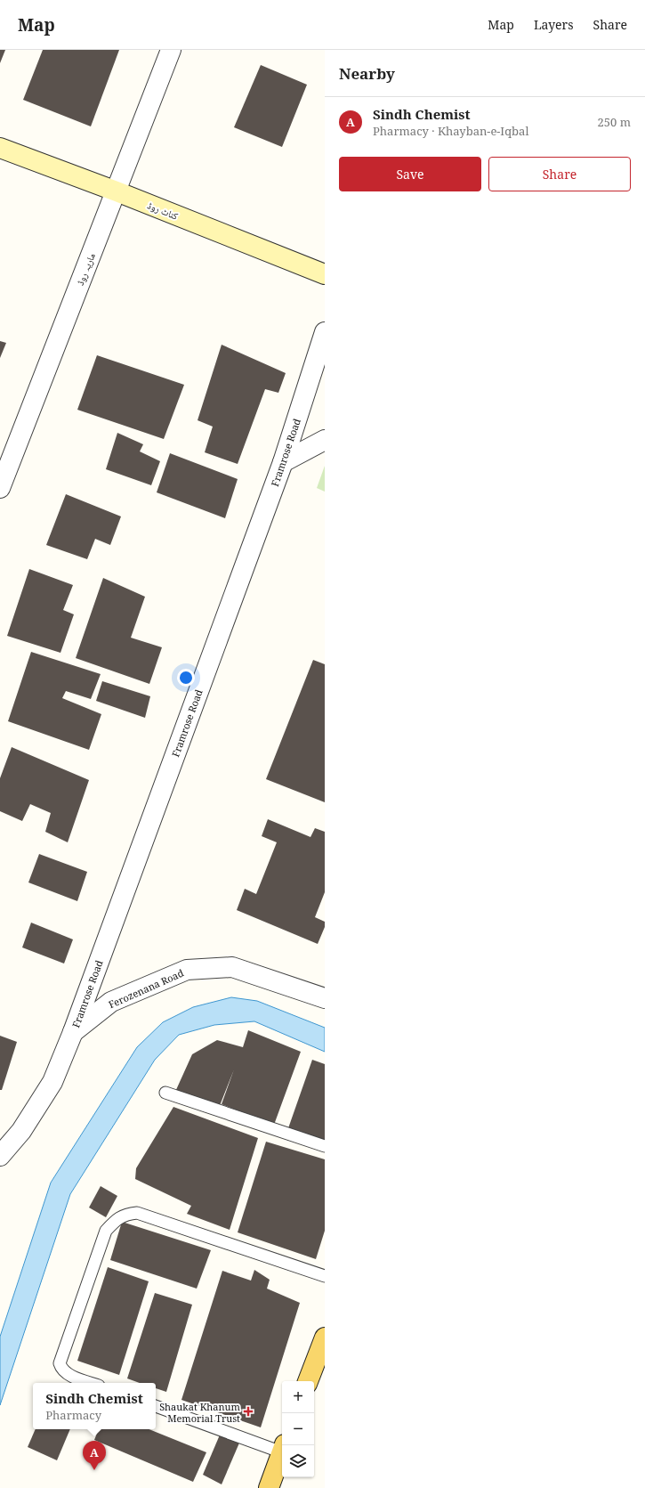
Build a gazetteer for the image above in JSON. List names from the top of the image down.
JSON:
{
  "streets": {
    "street": [
      "کناٹ روڈ",
      "ماریہ روڈ",
      "Framrose Road",
      "Ferozenana Road"
    ]
  },
  "crossings": [
    ["کناٹ روڈ", "ماریہ روڈ"],
    ["Framrose Road", "Ferozenana Road"]
  ],
  "places": {
    "health": ["Shaukat Khanum Memorial Trust"]
  },
  "page": {
    "header": "Map",
    "nav": ["Map", "Layers", "Share"],
    "heading": "Nearby",
    "list": [
      {
        "mark": "A",
        "name": "Sindh Chemist",
        "note": "Pharmacy · Khayban-e-Iqbal",
        "value": "250 m"
      }
    ],
    "buttons": ["Save", "Share"],
    "map_buttons": ["+", "−"],
    "popup": ["Sindh Chemist", "Pharmacy"],
    "pins": "A"
  }
}
